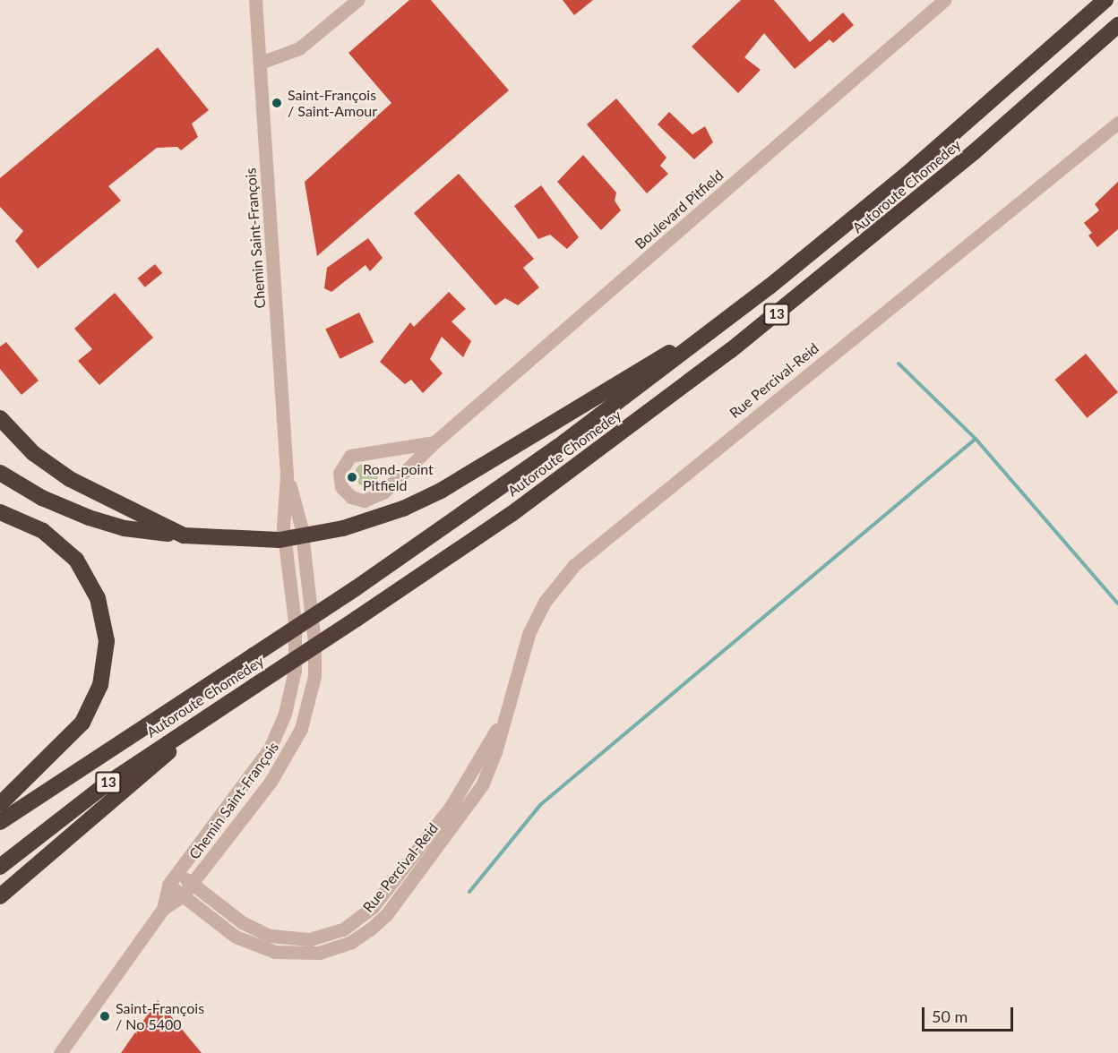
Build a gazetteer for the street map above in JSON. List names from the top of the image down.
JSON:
{
  "streets": {
    "highway": ["Autoroute Chomedey", "13"],
    "street": ["Boulevard Pitfield", "Chemin Saint-François", "Rue Percival-Reid"]
  },
  "crossings": [
    ["Chemin Saint-François", "Rue Percival-Reid"]
  ],
  "places": ["Saint-François / Saint-Amour", "Rond-point Pitfield", "Saint-François / No 5400"],
  "scale_bar": "50 m"
}
